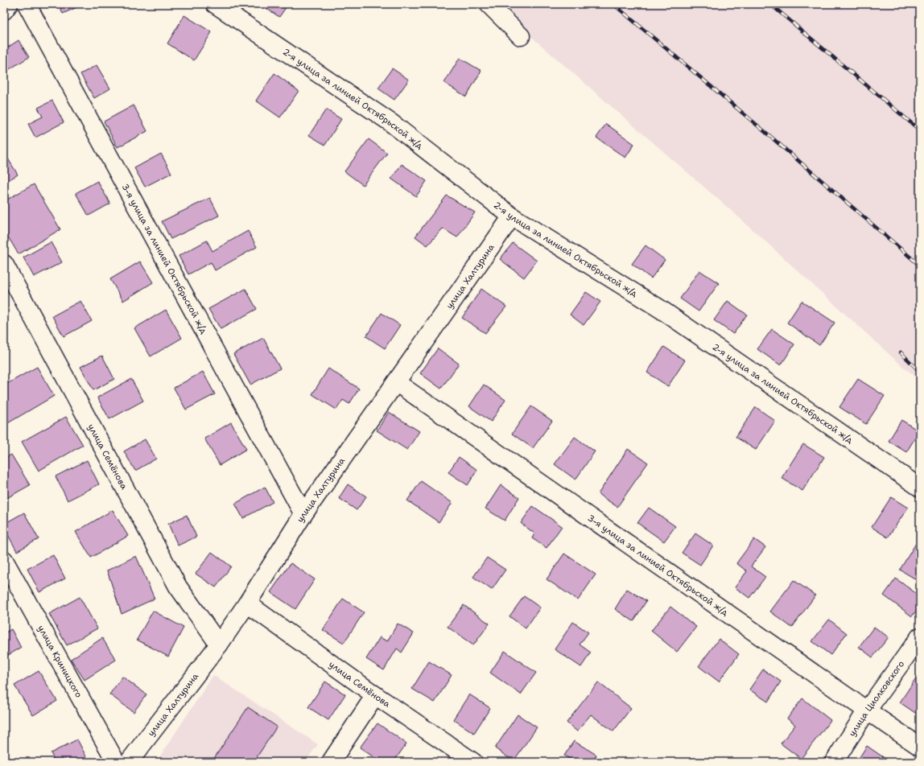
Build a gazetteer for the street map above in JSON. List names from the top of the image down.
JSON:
{
  "streets": {
    "street": [
      "2-я улица за линией Октябрьской ж/д",
      "3-я улица за линией Октябрьской ж/д",
      "улица Халтурина",
      "улица Семёнова",
      "улица Криницкого",
      "улица Циолковского"
    ]
  },
  "crossings": [
    ["2-я улица за линией Октябрьской ж/д", "улица Халтурина"],
    ["3-я улица за линией Октябрьской ж/д", "улица Халтурина"],
    ["3-я улица за линией Октябрьской ж/д", "улица Циолковского"],
    ["улица Халтурина", "улица Семёнова"]
  ]
}
